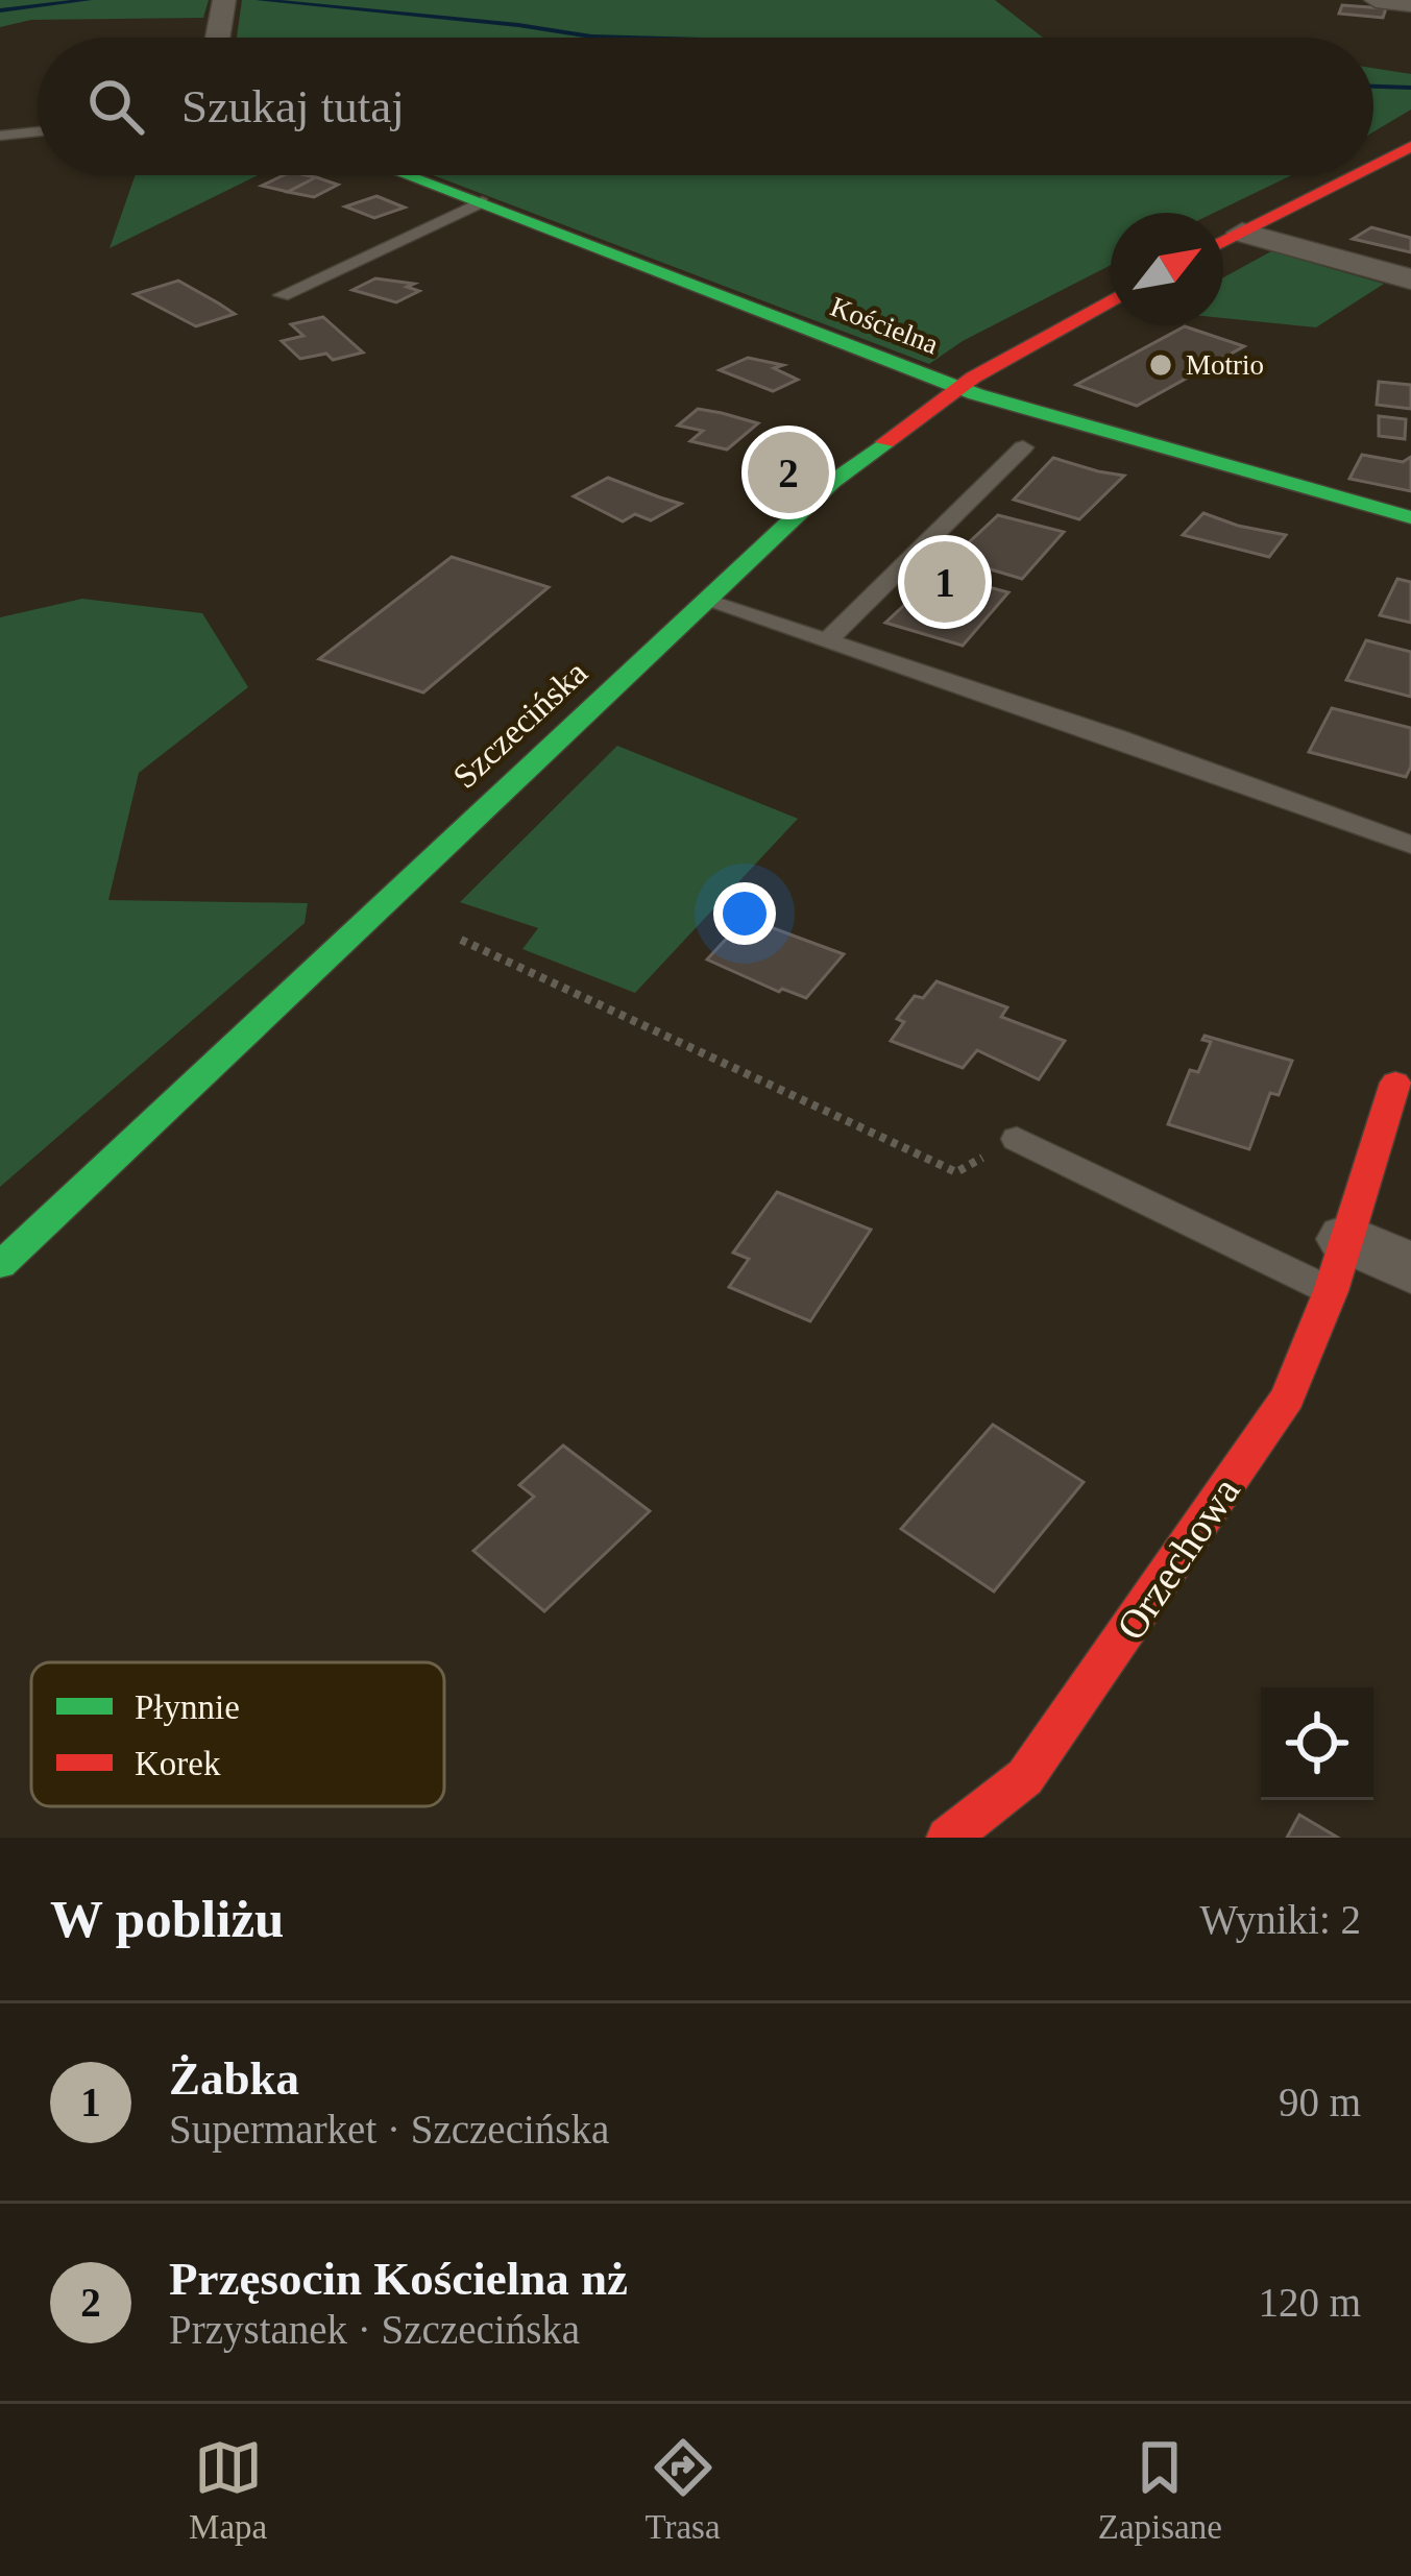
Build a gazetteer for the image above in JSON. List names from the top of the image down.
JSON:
{
  "streets": {
    "street": ["Kościelna", "Szczecińska", "Orzechowa"]
  },
  "crossings": [
    ["Kościelna", "Szczecińska"]
  ],
  "places": ["Motrio"],
  "legend": ["Płynnie", "Korek"],
  "north": "top right",
  "page": {
    "search": "Szukaj tutaj",
    "pins": ["2", "1"],
    "heading": ["W pobliżu", "Wyniki: 2"],
    "list": [
      {
        "mark": "1",
        "name": "Żabka",
        "note": "Supermarket · Szczecińska",
        "value": "90 m"
      },
      {
        "mark": "2",
        "name": "Przęsocin Kościelna nż",
        "note": "Przystanek · Szczecińska",
        "value": "120 m"
      }
    ],
    "nav": ["Mapa", "Trasa", "Zapisane"]
  }
}
